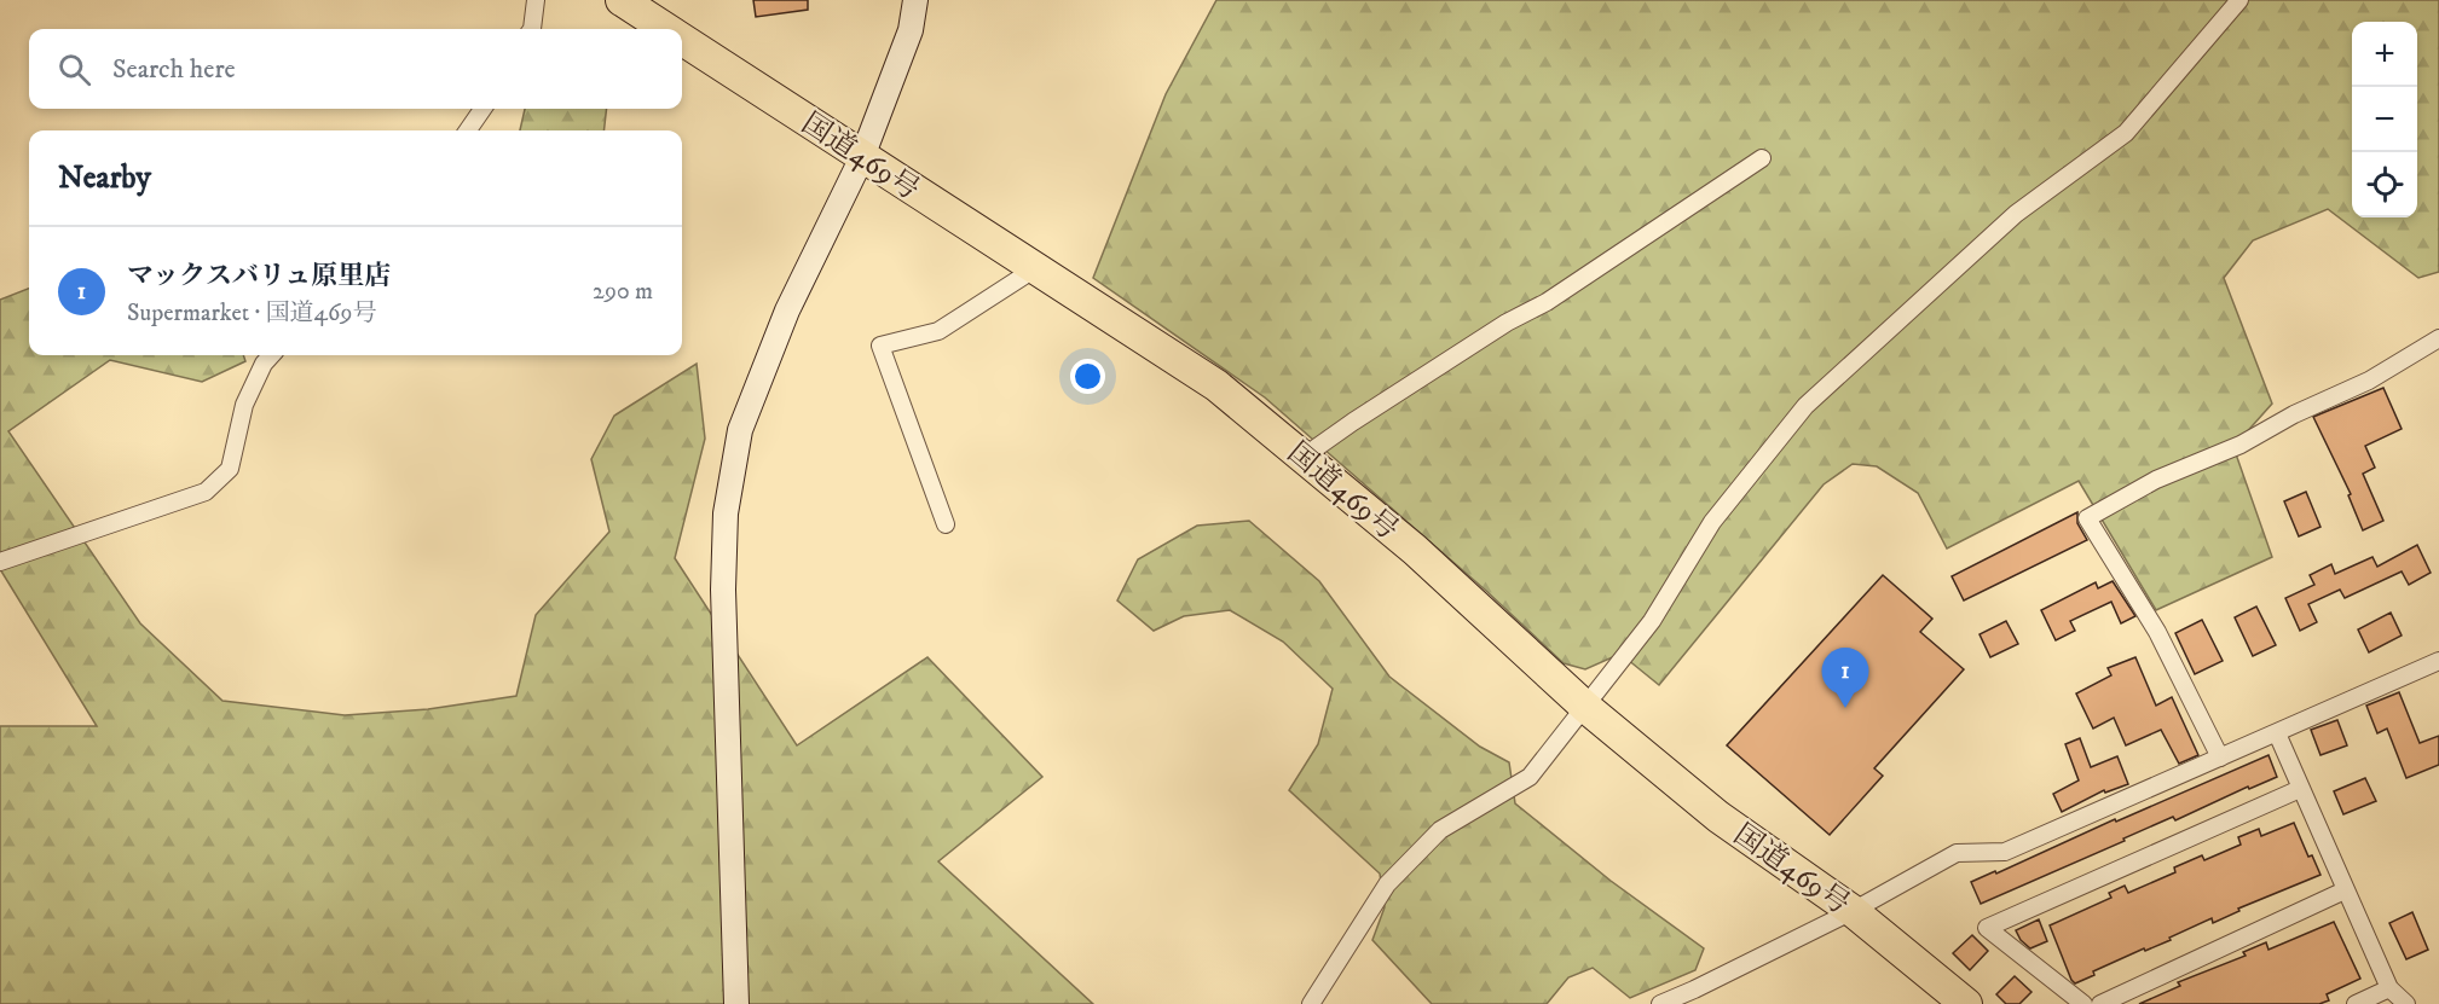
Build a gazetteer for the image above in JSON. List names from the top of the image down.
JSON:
{
  "streets": {
    "highway": ["国道469号"]
  },
  "page": {
    "map_buttons": ["+", "−"],
    "search": "Search here",
    "heading": "Nearby",
    "list": [
      {
        "mark": "1",
        "name": "マックスバリュ原里店",
        "note": "Supermarket · 国道469号",
        "value": "290 m"
      }
    ],
    "pins": "1"
  }
}
